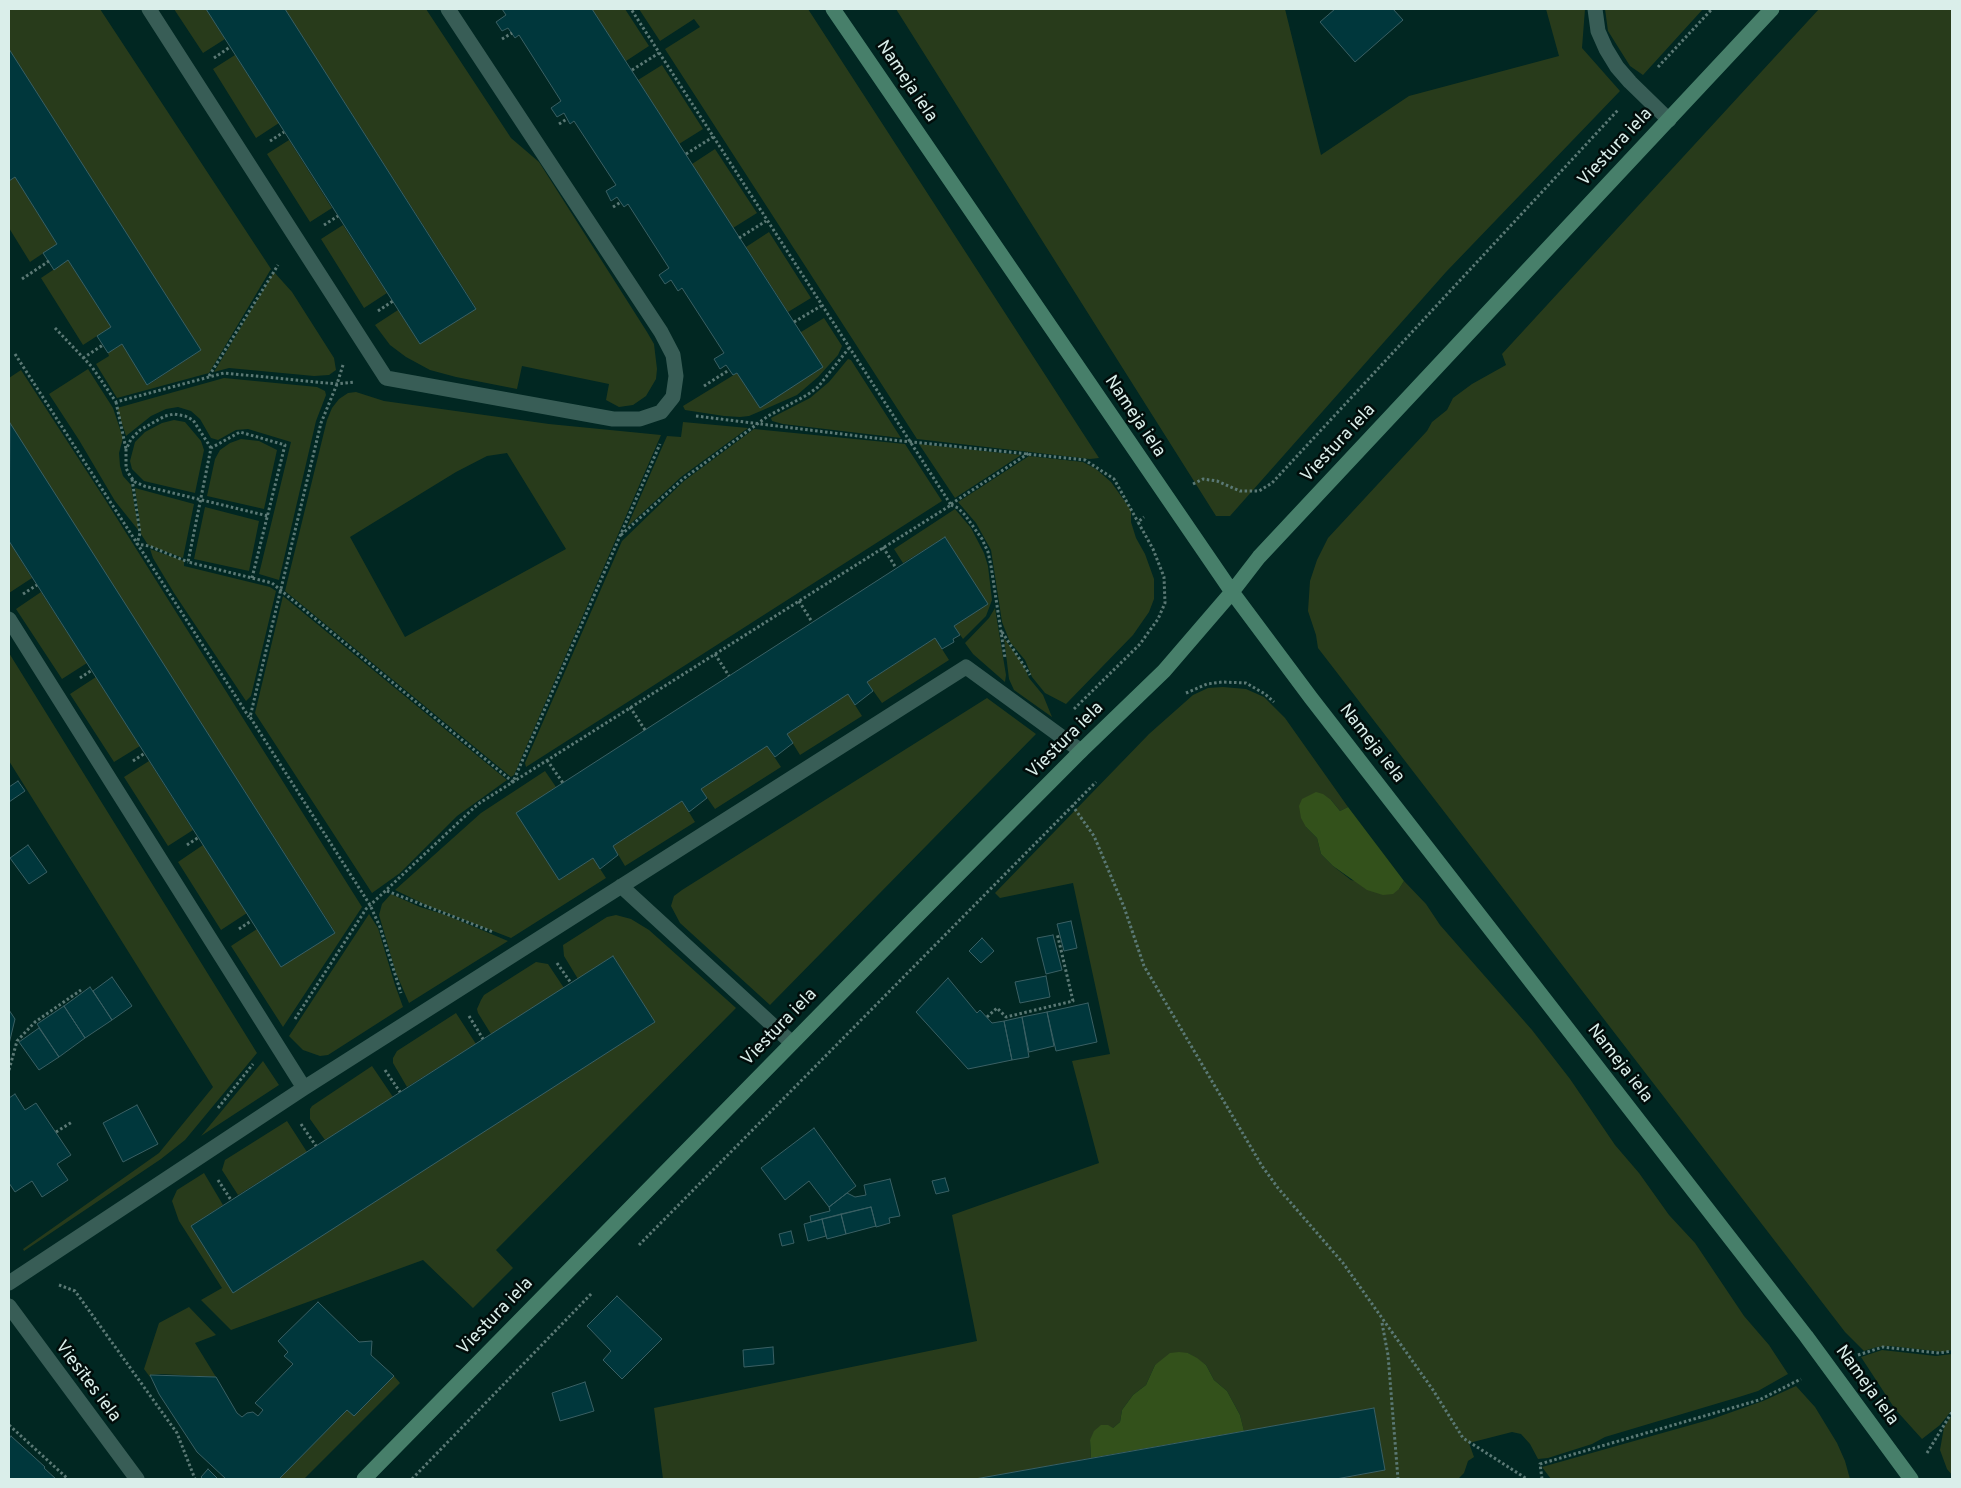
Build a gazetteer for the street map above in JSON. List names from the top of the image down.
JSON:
{
  "streets": {
    "street": ["Nameja iela", "Viestura iela", "Viesītes iela"]
  },
  "crossings": [
    ["Nameja iela", "Viestura iela"]
  ]
}
